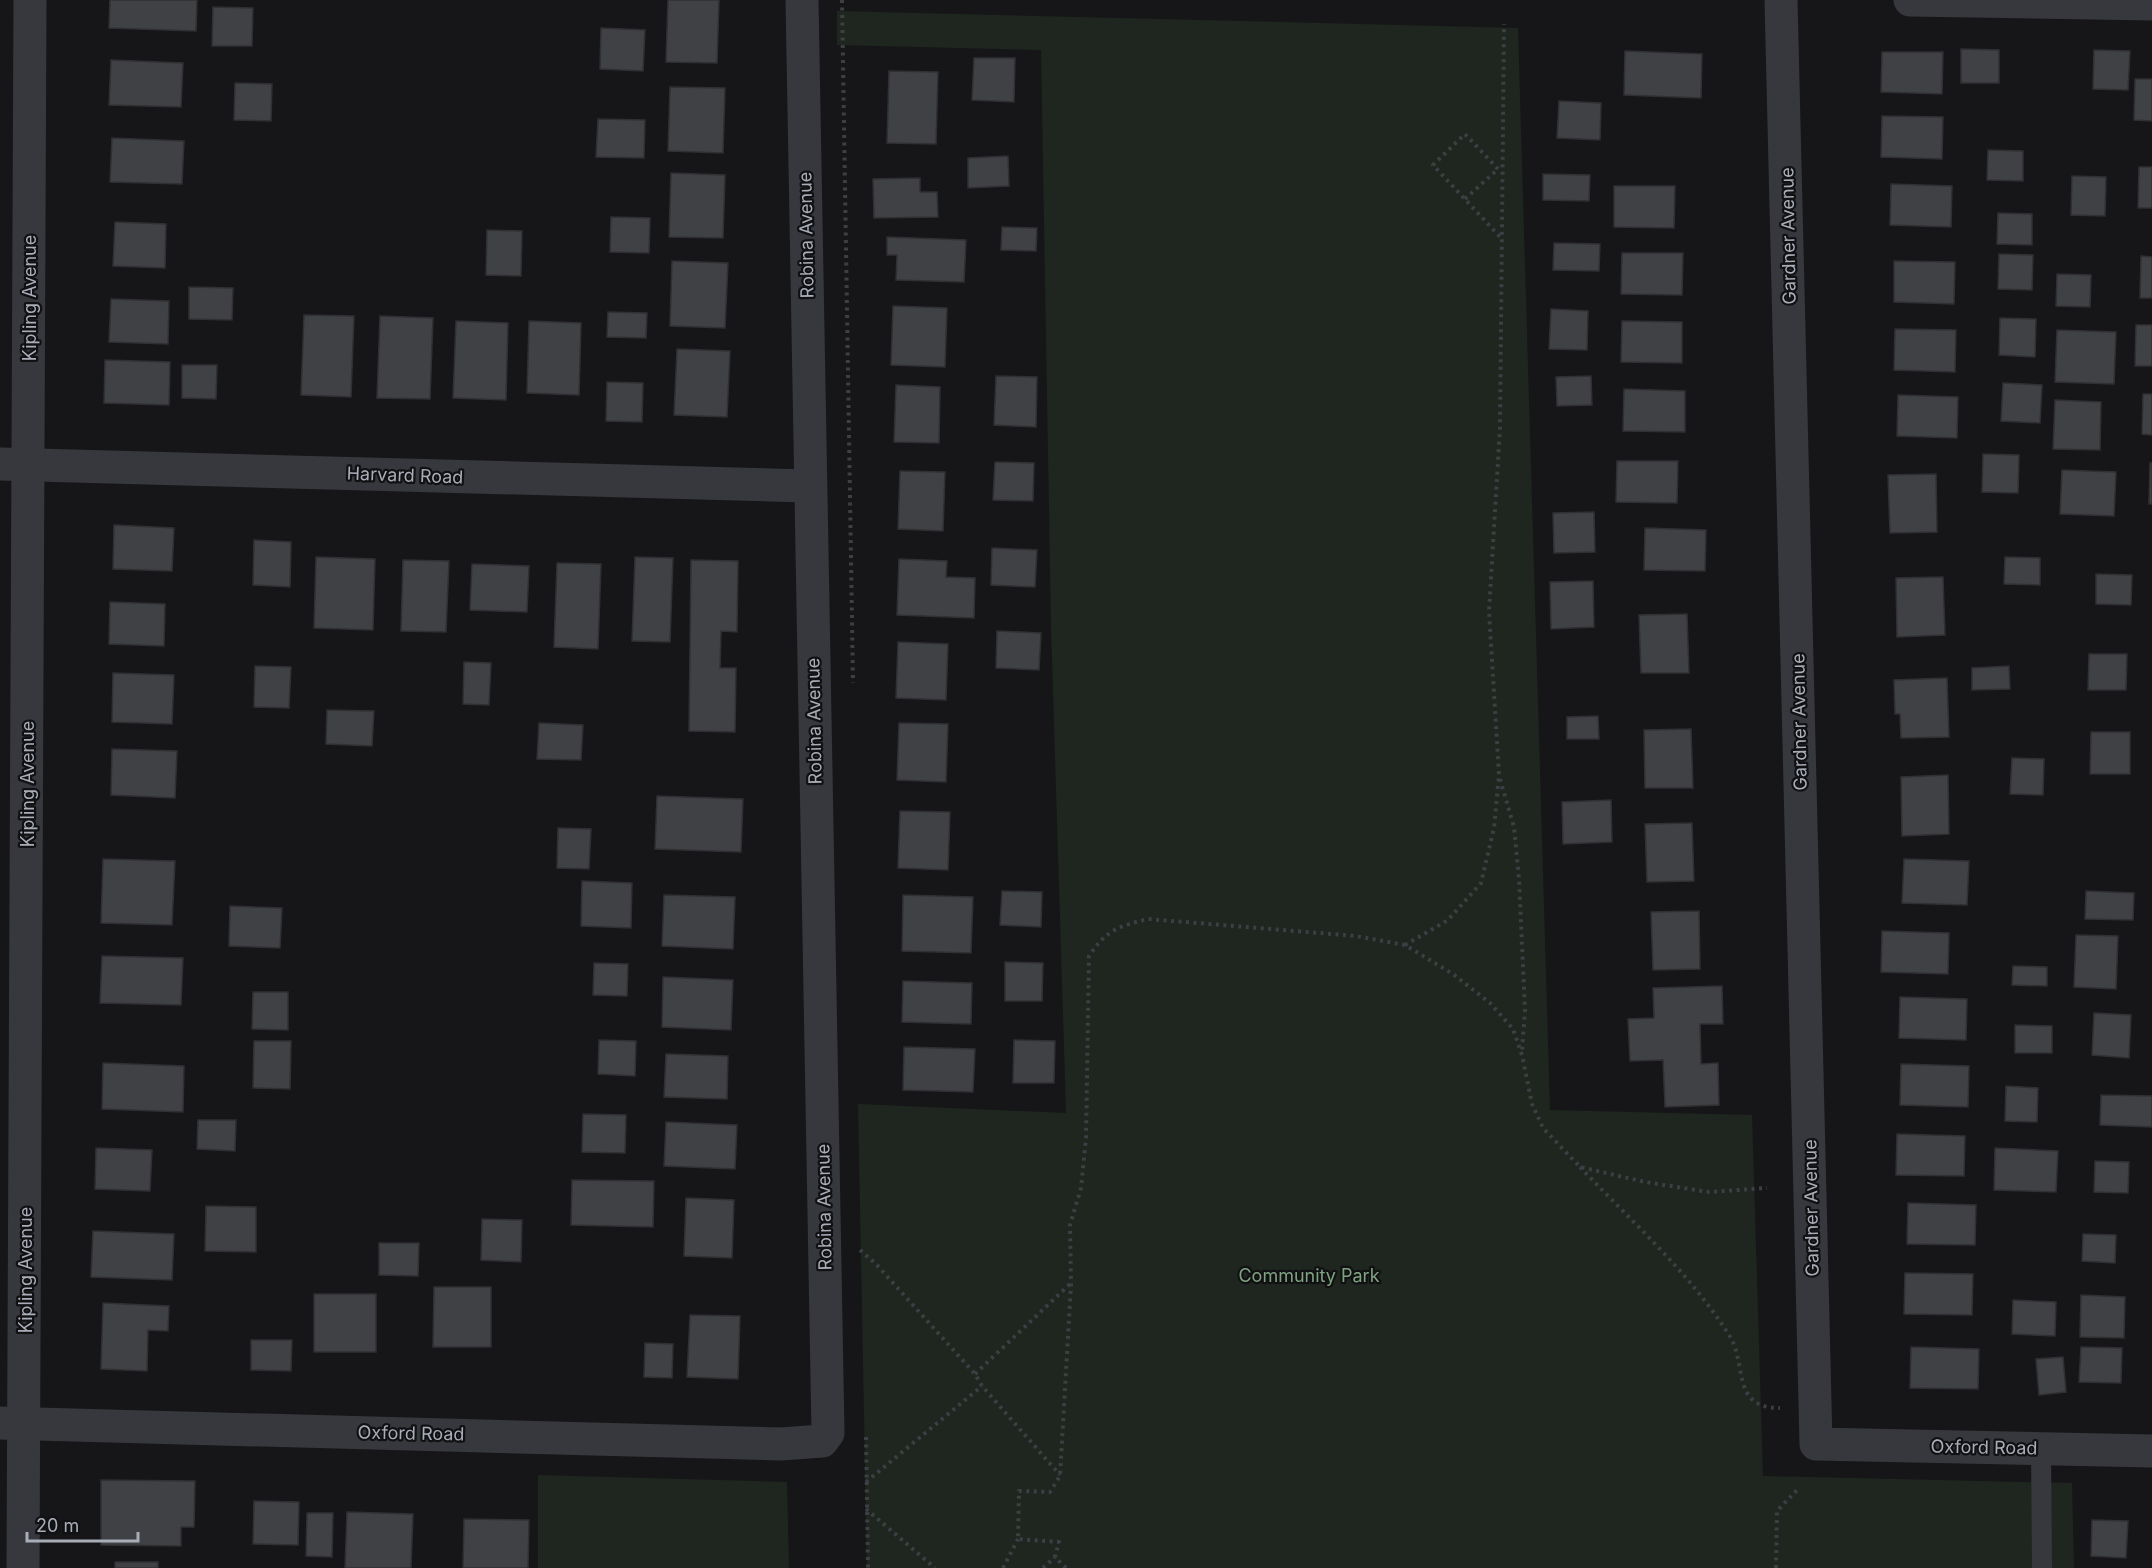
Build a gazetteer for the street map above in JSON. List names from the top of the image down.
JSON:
{
  "streets": {
    "street": [
      "Robina Avenue",
      "Gardner Avenue",
      "Kipling Avenue",
      "Harvard Road",
      "Oxford Road"
    ]
  },
  "crossings": [
    ["Robina Avenue", "Harvard Road"],
    ["Robina Avenue", "Oxford Road"],
    ["Gardner Avenue", "Oxford Road"],
    ["Kipling Avenue", "Harvard Road"],
    ["Kipling Avenue", "Oxford Road"]
  ],
  "parks": ["Community Park"],
  "scale_bar": "20 m"
}
